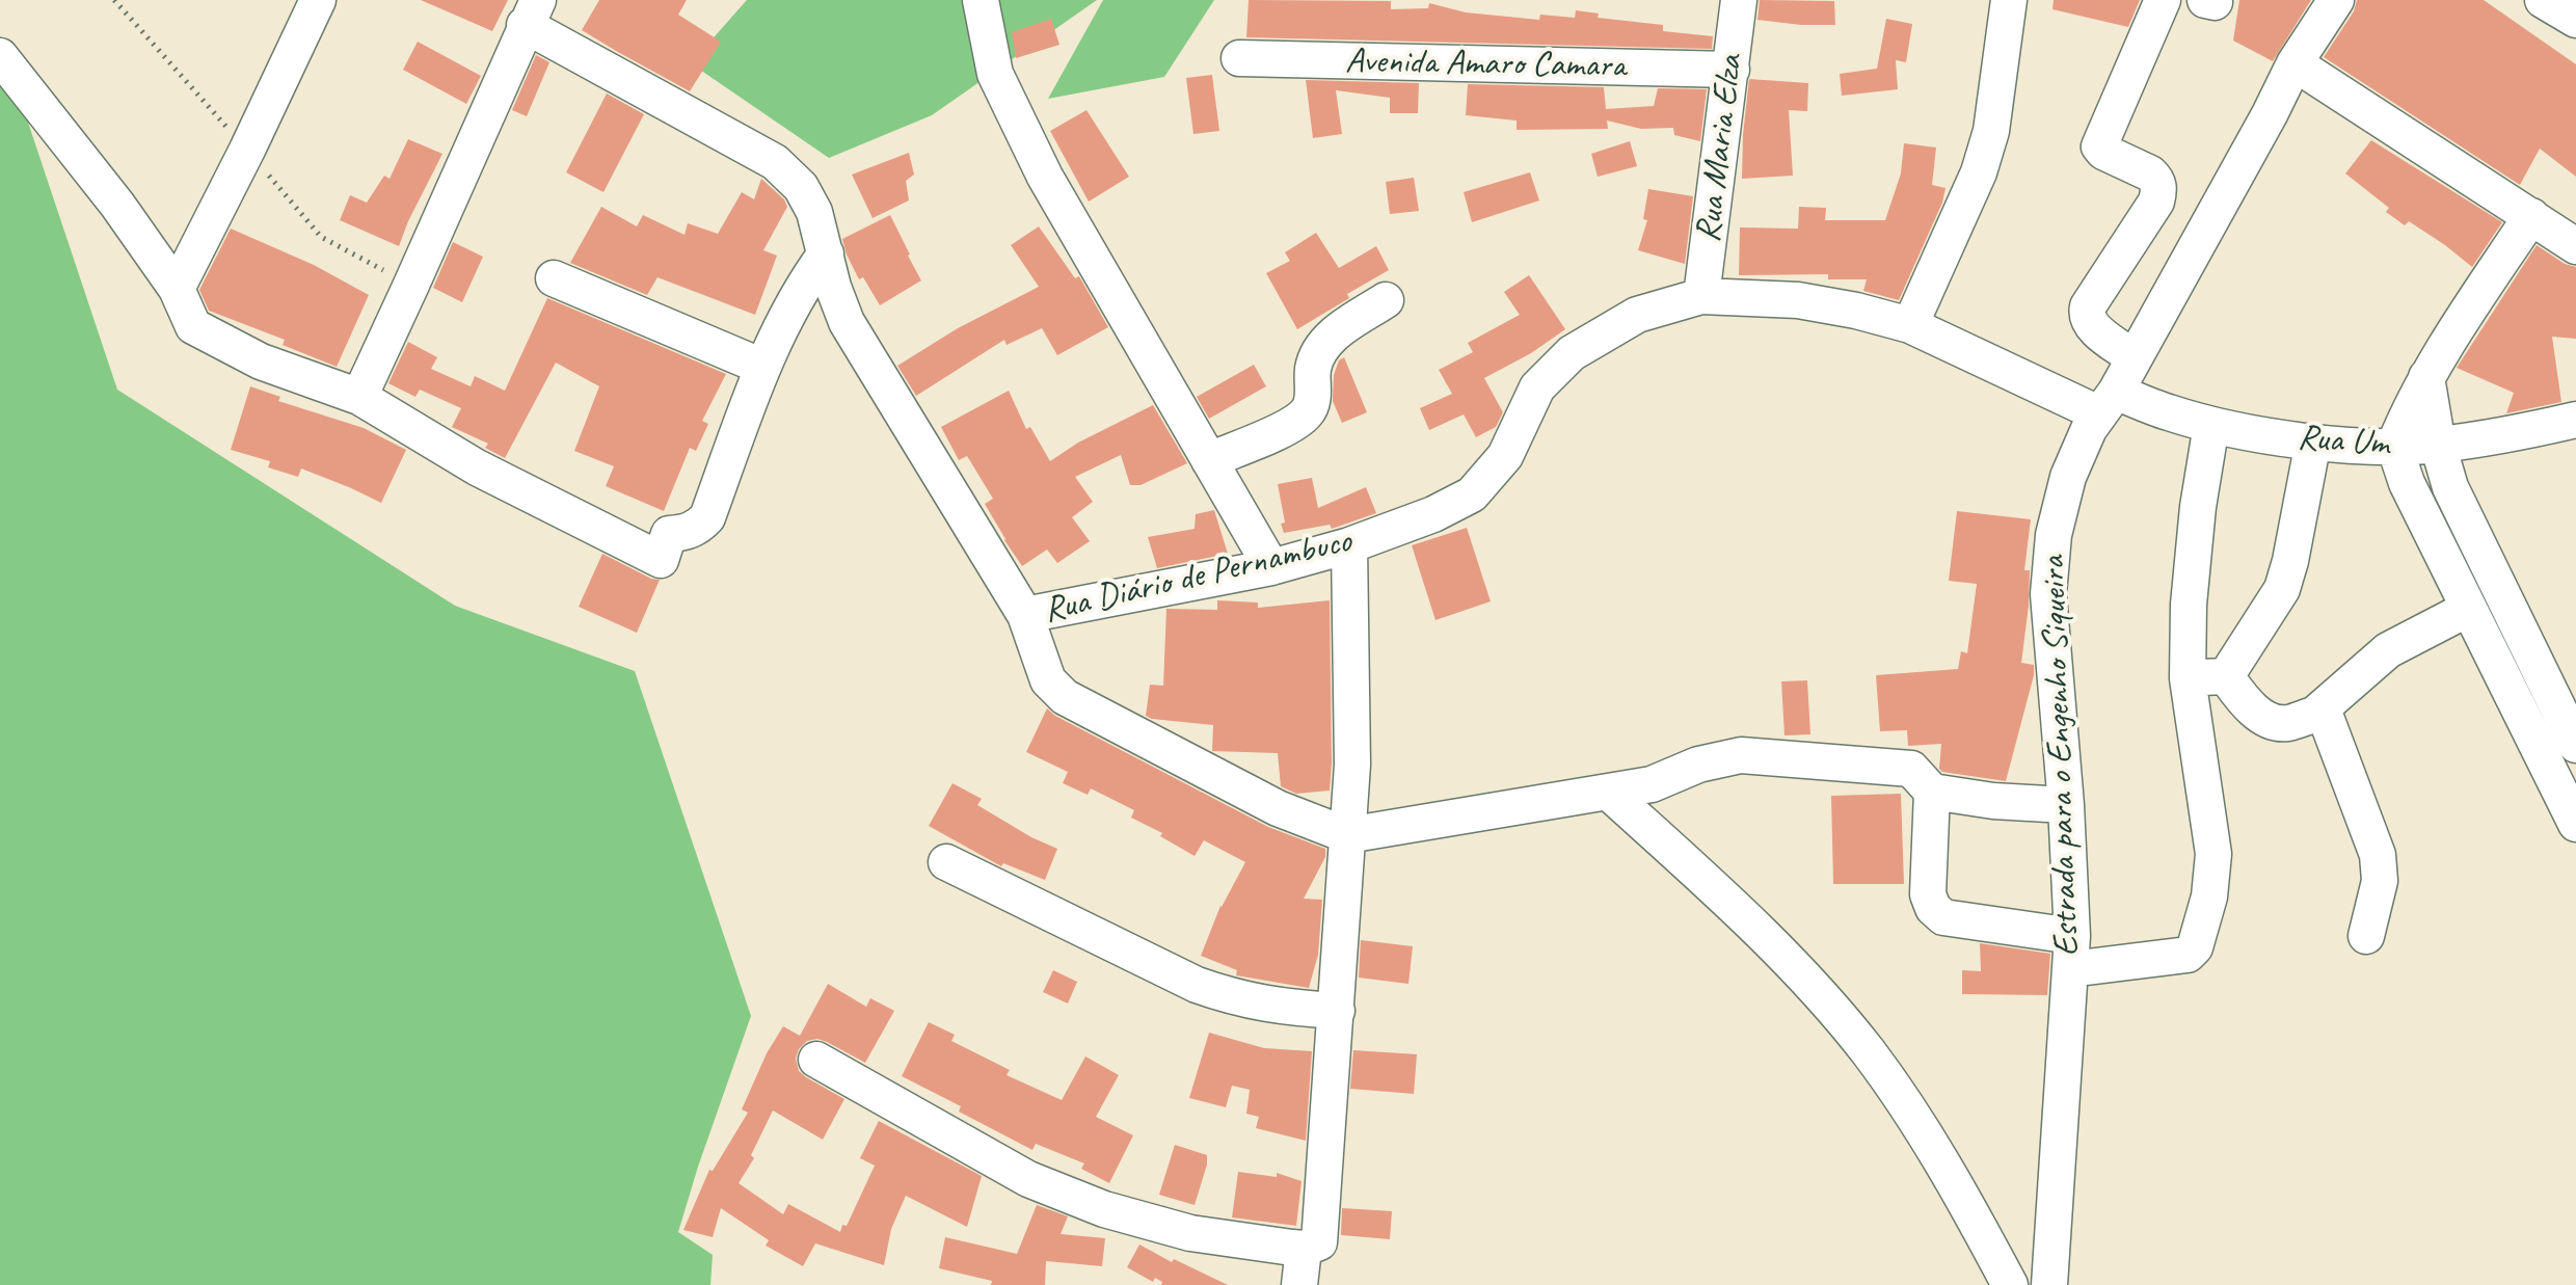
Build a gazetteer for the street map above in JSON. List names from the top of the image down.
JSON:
{
  "streets": {
    "street": [
      "Avenida Amaro Camara",
      "Rua Maria Elza",
      "Rua Um",
      "Rua Diário de Pernambuco",
      "Estrada para o Engenho Siqueira"
    ]
  },
  "crossings": [
    ["Avenida Amaro Camara", "Rua Maria Elza"],
    ["Rua Maria Elza", "Rua Diário de Pernambuco"],
    ["Rua Um", "Rua Diário de Pernambuco"],
    ["Rua Um", "Estrada para o Engenho Siqueira"],
    ["Rua Diário de Pernambuco", "Estrada para o Engenho Siqueira"]
  ]
}
